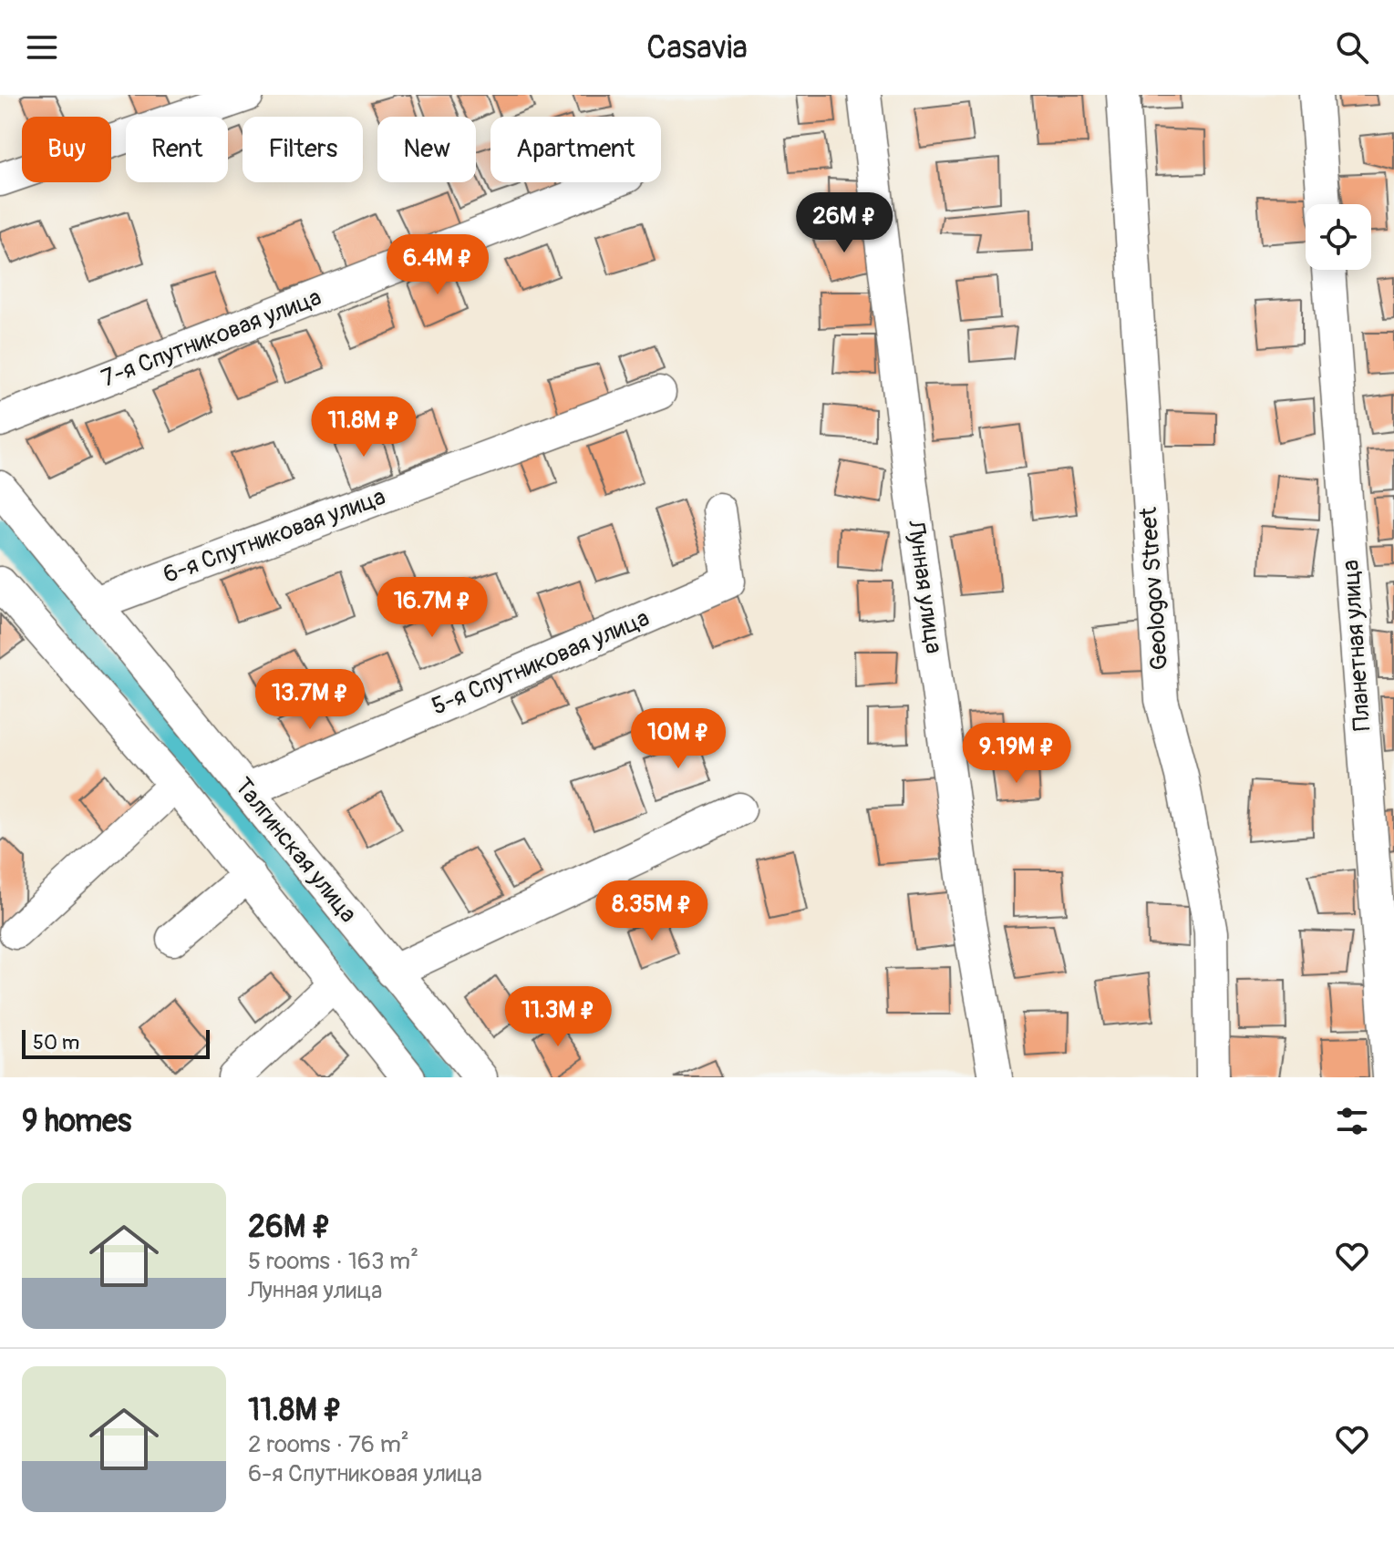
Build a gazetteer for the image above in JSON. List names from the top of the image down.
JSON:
{
  "streets": {
    "street": [
      "7-я Спутниковая улица",
      "6-я Спутниковая улица",
      "Лунная улица",
      "Geologov Street",
      "Планетная улица",
      "5-я Спутниковая улица",
      "Талгинская улица"
    ]
  },
  "crossings": [
    ["6-я Спутниковая улица", "Талгинская улица"],
    ["5-я Спутниковая улица", "Талгинская улица"]
  ],
  "scale_bar": "50 m",
  "page": {
    "header": "Casavia",
    "chip": [
      "Buy",
      "Rent",
      "Filters",
      "New",
      "Apartment"
    ],
    "price": [
      "26M ₽",
      "6.4M ₽",
      "11.8M ₽",
      "16.7M ₽",
      "13.7M ₽",
      "10M ₽",
      "9.19M ₽",
      "8.35M ₽",
      "11.3M ₽"
    ],
    "scale": "50 m",
    "heading": "9 homes",
    "list": [
      {
        "name": "26M ₽",
        "note": "5 rooms · 163 m² · Лунная улица"
      },
      {
        "name": "11.8M ₽",
        "note": "2 rooms · 76 m² · 6-я Спутниковая улица"
      }
    ]
  }
}
